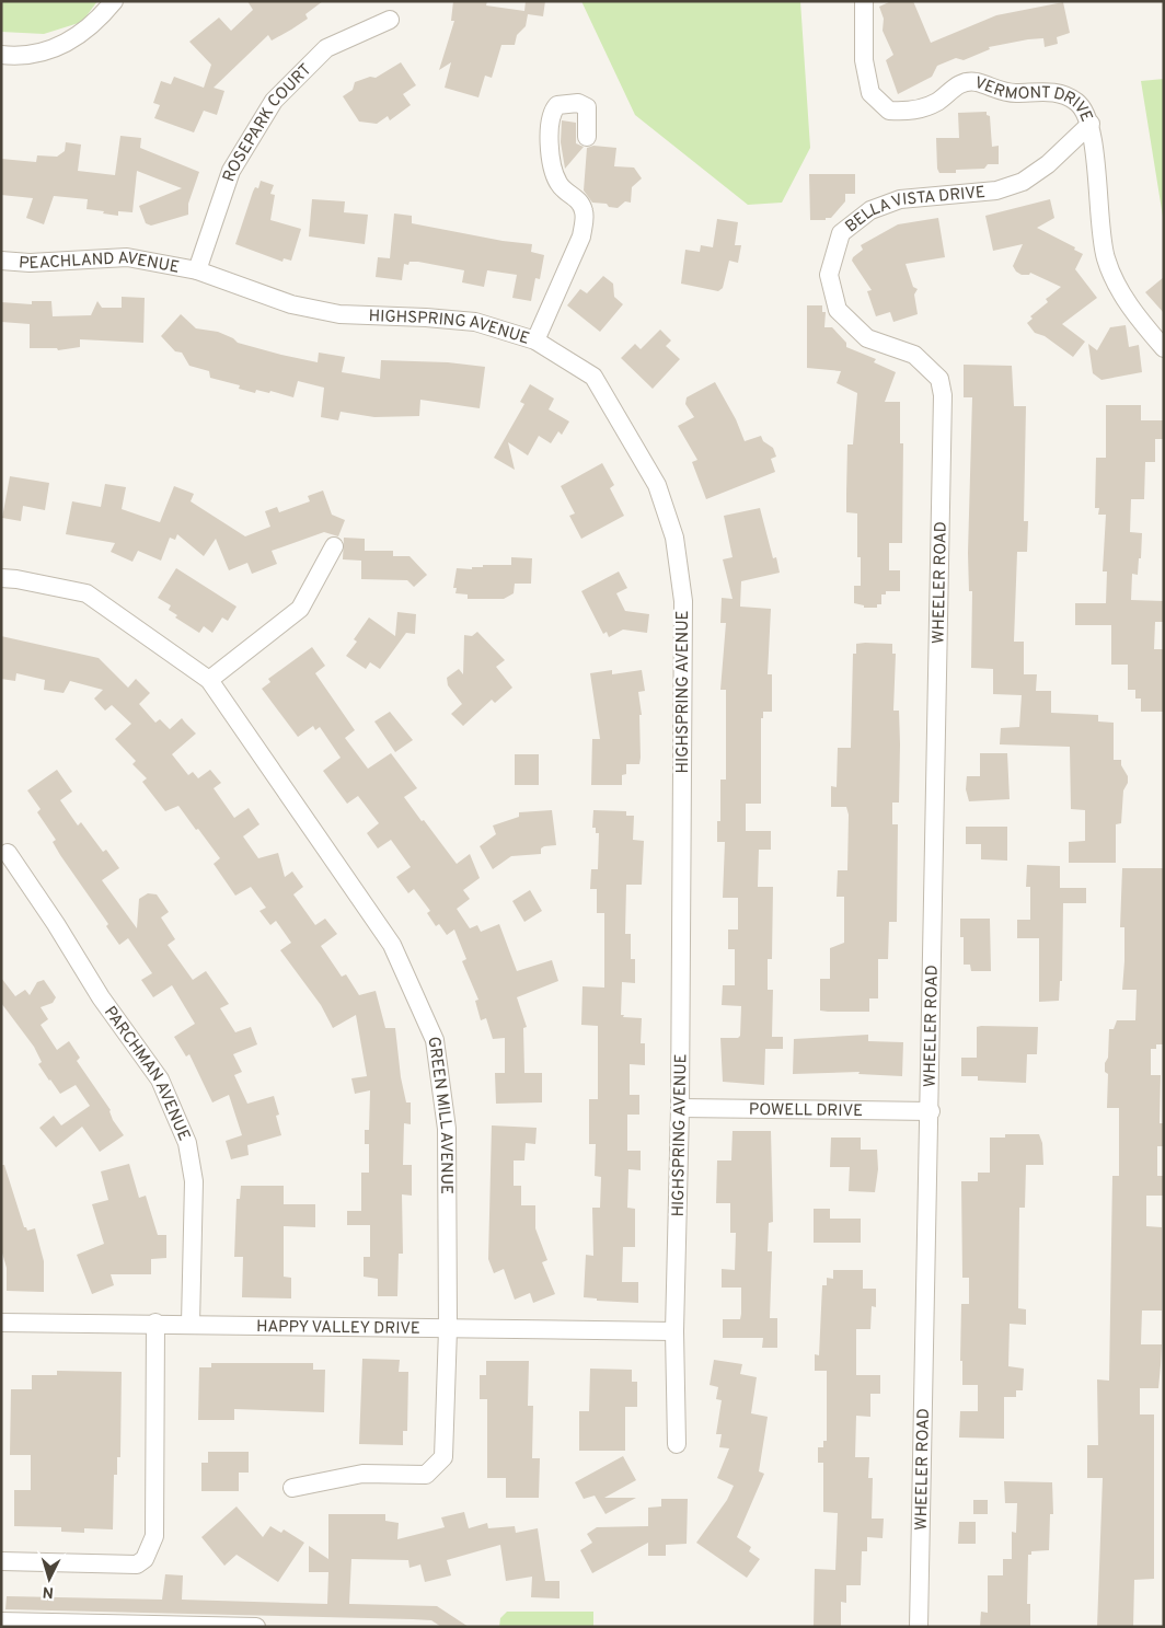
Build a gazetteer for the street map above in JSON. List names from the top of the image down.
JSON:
{
  "streets": {
    "street": [
      "VERMONT DRIVE",
      "ROSEPARK COURT",
      "BELLA VISTA DRIVE",
      "PEACHLAND AVENUE",
      "HIGHSPRING AVENUE",
      "WHEELER ROAD",
      "PARCHMAN AVENUE",
      "POWELL DRIVE",
      "GREEN MILL AVENUE",
      "HAPPY VALLEY DRIVE"
    ]
  },
  "crossings": [
    ["VERMONT DRIVE", "BELLA VISTA DRIVE"],
    ["ROSEPARK COURT", "PEACHLAND AVENUE"],
    ["ROSEPARK COURT", "HIGHSPRING AVENUE"],
    ["BELLA VISTA DRIVE", "WHEELER ROAD"],
    ["PEACHLAND AVENUE", "HIGHSPRING AVENUE"],
    ["HIGHSPRING AVENUE", "POWELL DRIVE"],
    ["HIGHSPRING AVENUE", "HAPPY VALLEY DRIVE"],
    ["WHEELER ROAD", "POWELL DRIVE"],
    ["PARCHMAN AVENUE", "HAPPY VALLEY DRIVE"],
    ["GREEN MILL AVENUE", "HAPPY VALLEY DRIVE"]
  ],
  "north": "bottom"
}
